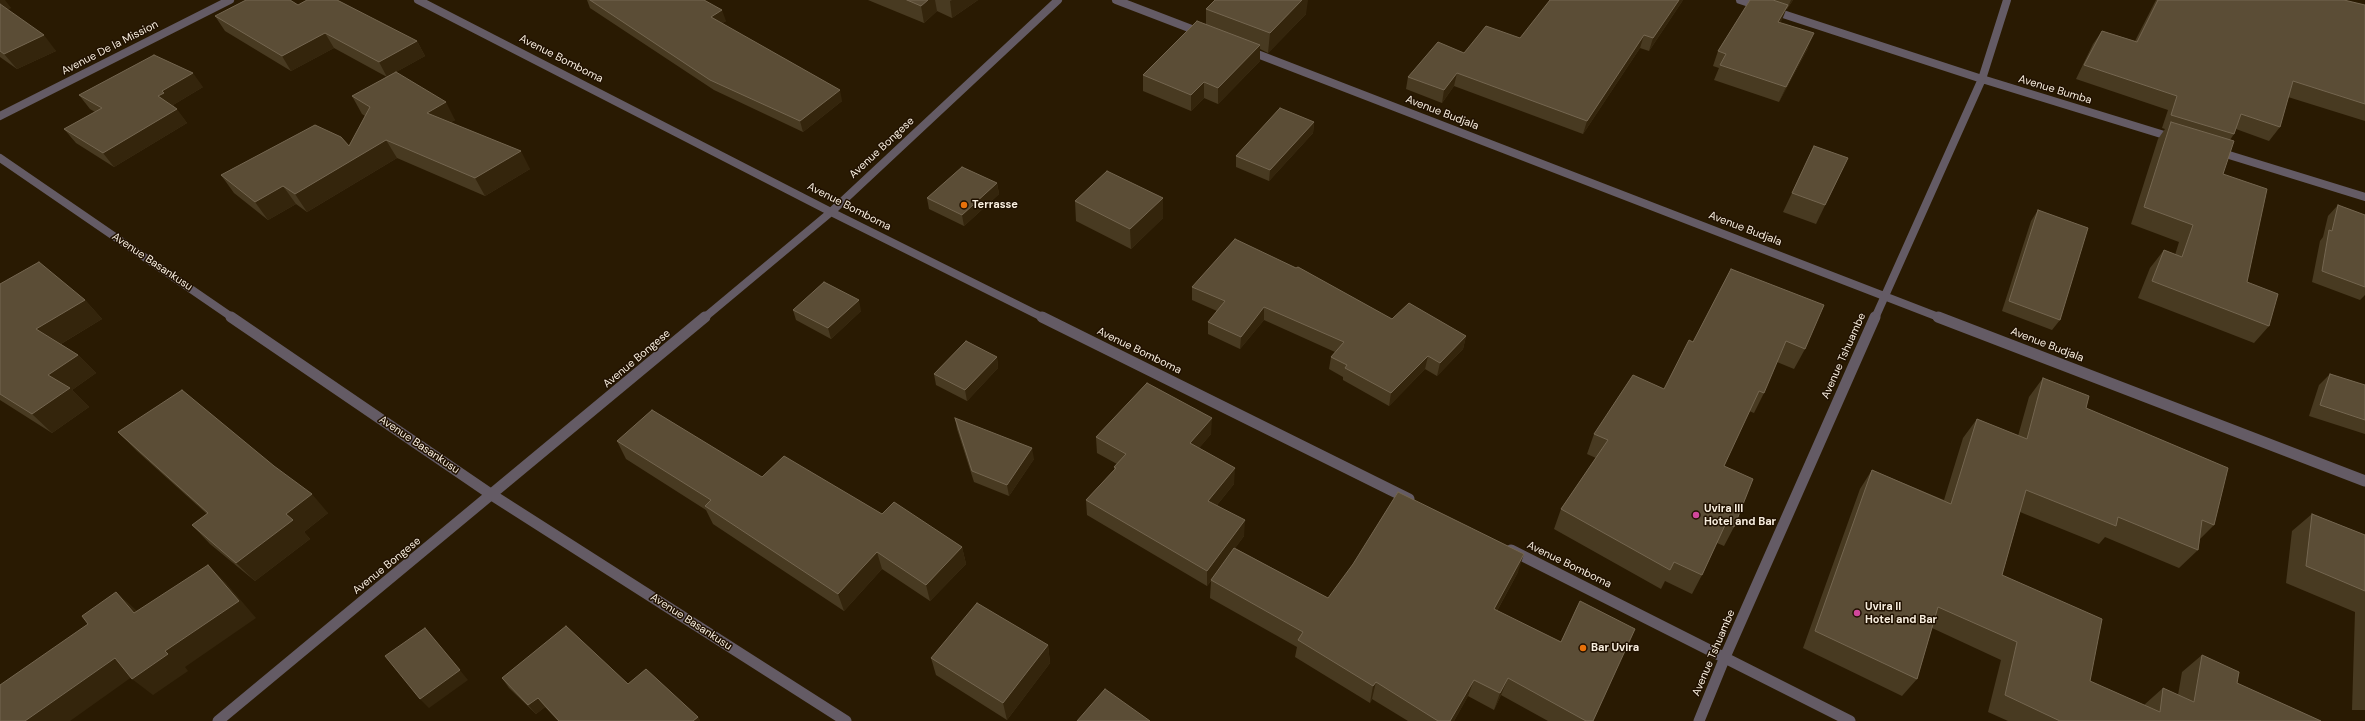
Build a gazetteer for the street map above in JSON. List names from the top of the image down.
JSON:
{
  "streets": {
    "street": [
      "Avenue De la Mission",
      "Avenue Bomboma",
      "Avenue Bumba",
      "Avenue Budjala",
      "Avenue Bongese",
      "Avenue Basankusu",
      "Avenue Tshuambe"
    ]
  },
  "crossings": [
    ["Avenue Bomboma", "Avenue Bongese"],
    ["Avenue Bomboma", "Avenue Tshuambe"],
    ["Avenue Bumba", "Avenue Tshuambe"],
    ["Avenue Budjala", "Avenue Tshuambe"],
    ["Avenue Bongese", "Avenue Basankusu"]
  ],
  "places": [
    "Terrasse",
    "Uvira III Hotel and Bar",
    "Uvira II Hotel and Bar",
    "Bar Uvira"
  ]
}
